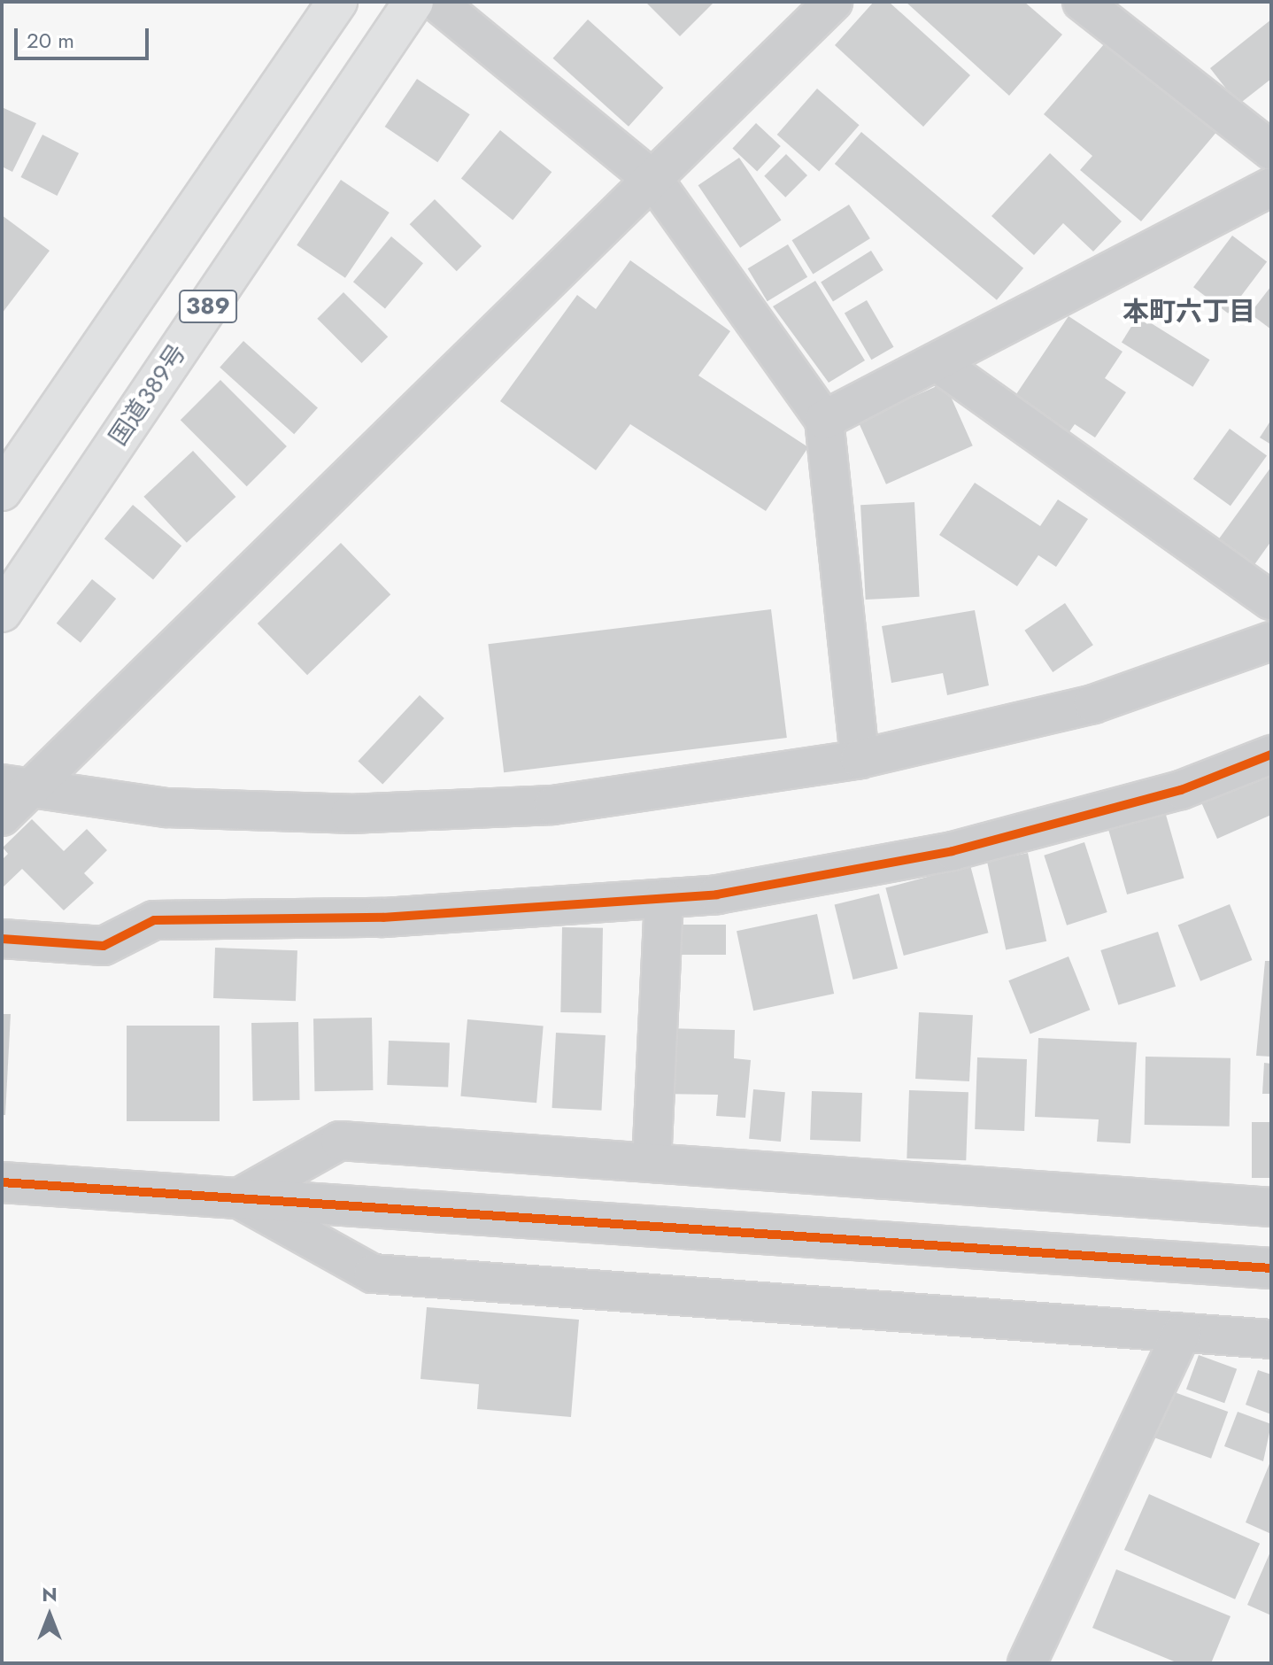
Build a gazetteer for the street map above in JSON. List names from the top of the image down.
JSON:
{
  "streets": {
    "highway": ["389", "国道389号"]
  },
  "districts": ["本町六丁目"],
  "scale_bar": "20 m",
  "north": "top"
}
